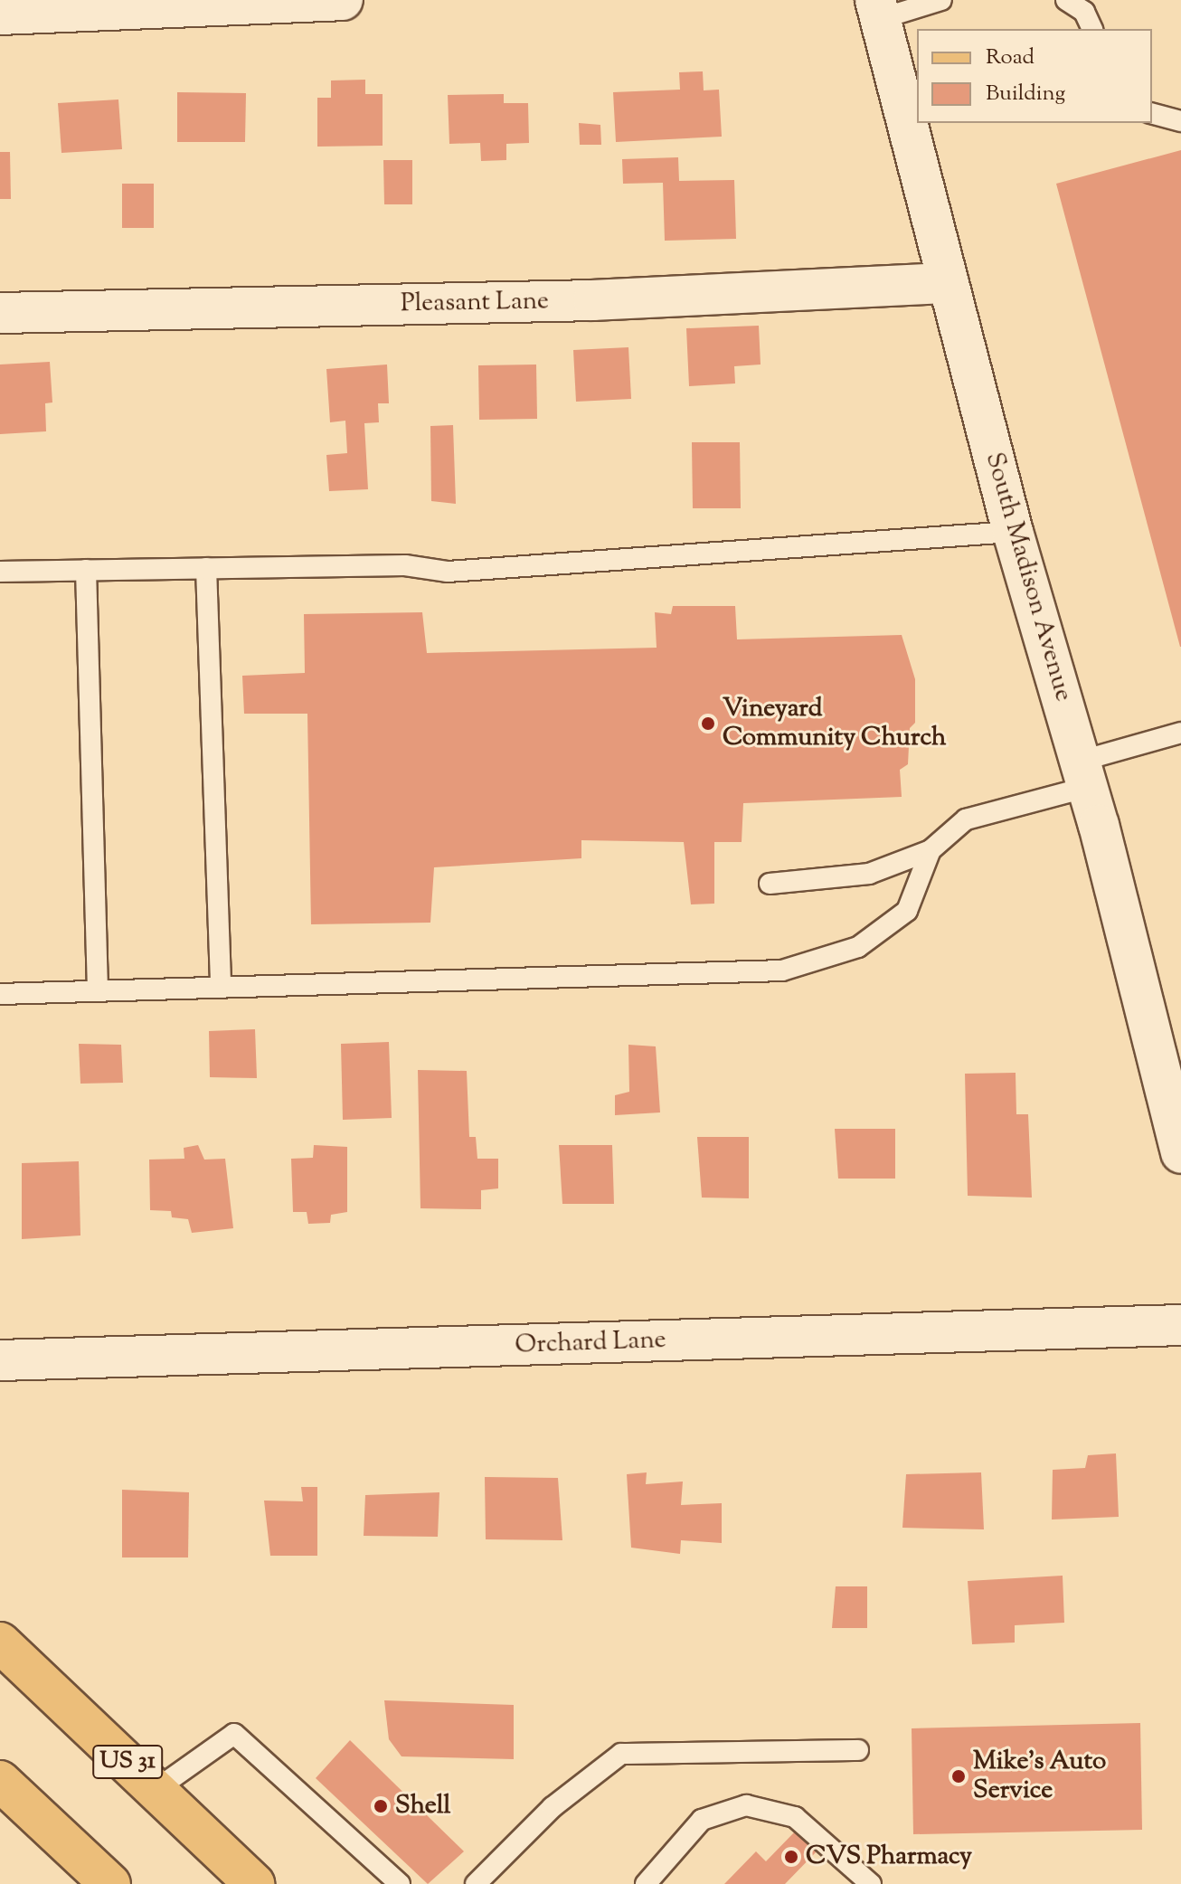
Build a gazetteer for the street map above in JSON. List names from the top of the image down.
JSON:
{
  "streets": {
    "main road": ["US 31"],
    "street": ["Pleasant Lane", "South Madison Avenue", "Orchard Lane"]
  },
  "crossings": [
    ["Pleasant Lane", "South Madison Avenue"]
  ],
  "places": [
    "Vineyard Community Church",
    "Mike's Auto Service",
    "Shell",
    "CVS Pharmacy"
  ],
  "legend": ["Road", "Building"]
}
